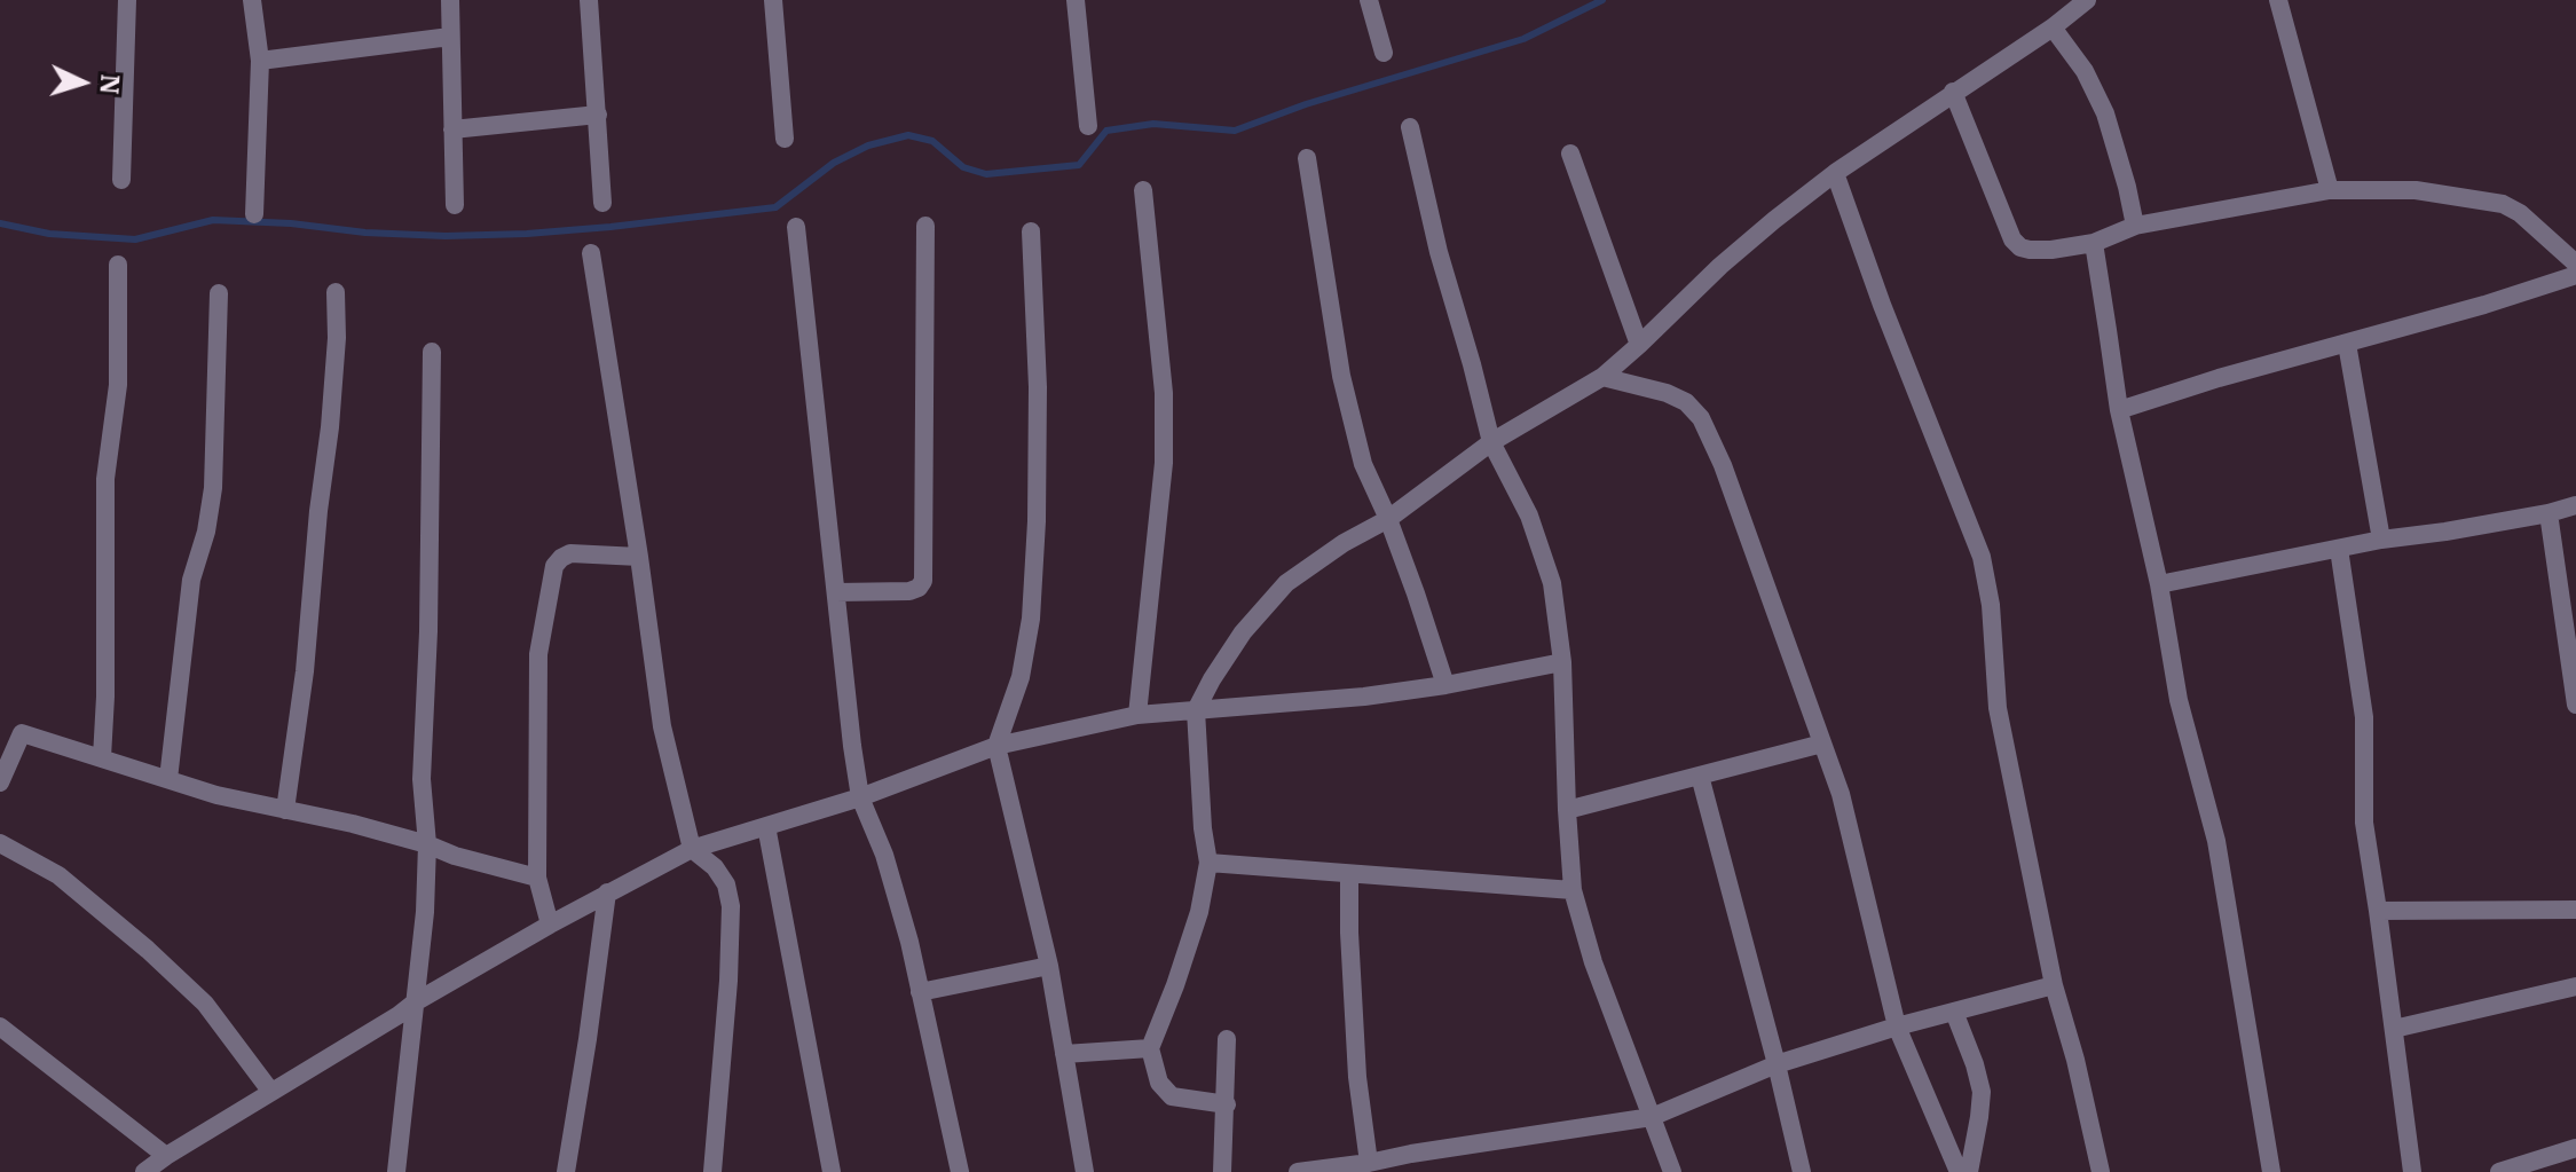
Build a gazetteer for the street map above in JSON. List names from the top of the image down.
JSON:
{
  "north": "right"
}
